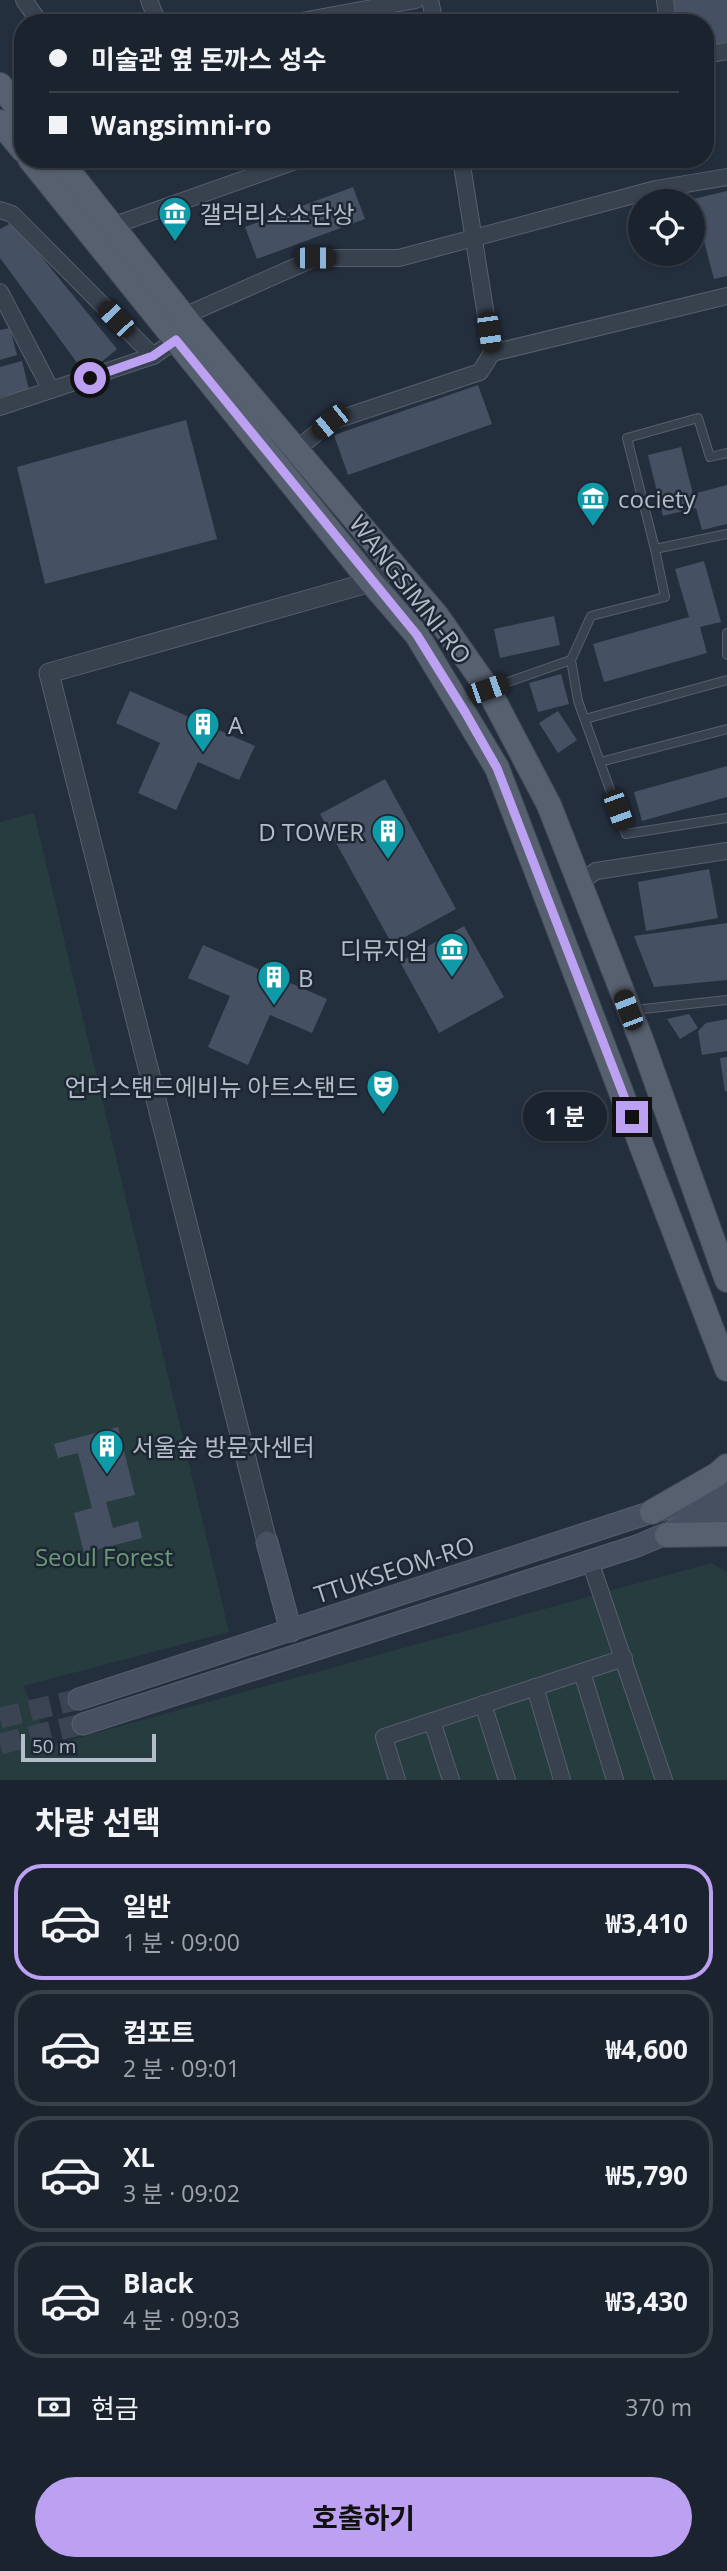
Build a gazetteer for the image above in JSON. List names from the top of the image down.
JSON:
{
  "streets": {
    "main road": ["WANGSIMNI-RO", "TTUKSEOM-RO"]
  },
  "parks": ["Seoul Forest"],
  "places": {
    "museum": ["갤러리소소단상", "cociety", "디뮤지엄"],
    "building": [
      "A",
      "D TOWER",
      "B",
      "서울숲 방문자센터"
    ],
    "theatre": ["언더스탠드에비뉴 아트스탠드"]
  },
  "scale_bar": "50 m",
  "page": {
    "banner": ["미술관 옆 돈까스 성수", "Wangsimni-ro"],
    "bubble": "1 분",
    "scale": "50 m",
    "heading": "차량 선택",
    "list": [
      {
        "name": "일반",
        "note": "1 분 · 09:00",
        "value": "₩3,410"
      },
      {
        "name": "컴포트",
        "note": "2 분 · 09:01",
        "value": "₩4,600"
      },
      {
        "name": "XL",
        "note": "3 분 · 09:02",
        "value": "₩5,790"
      },
      {
        "name": "Black",
        "note": "4 분 · 09:03",
        "value": "₩3,430"
      }
    ],
    "pay": ["현금", "370 m"],
    "buttons": "호출하기"
  }
}
